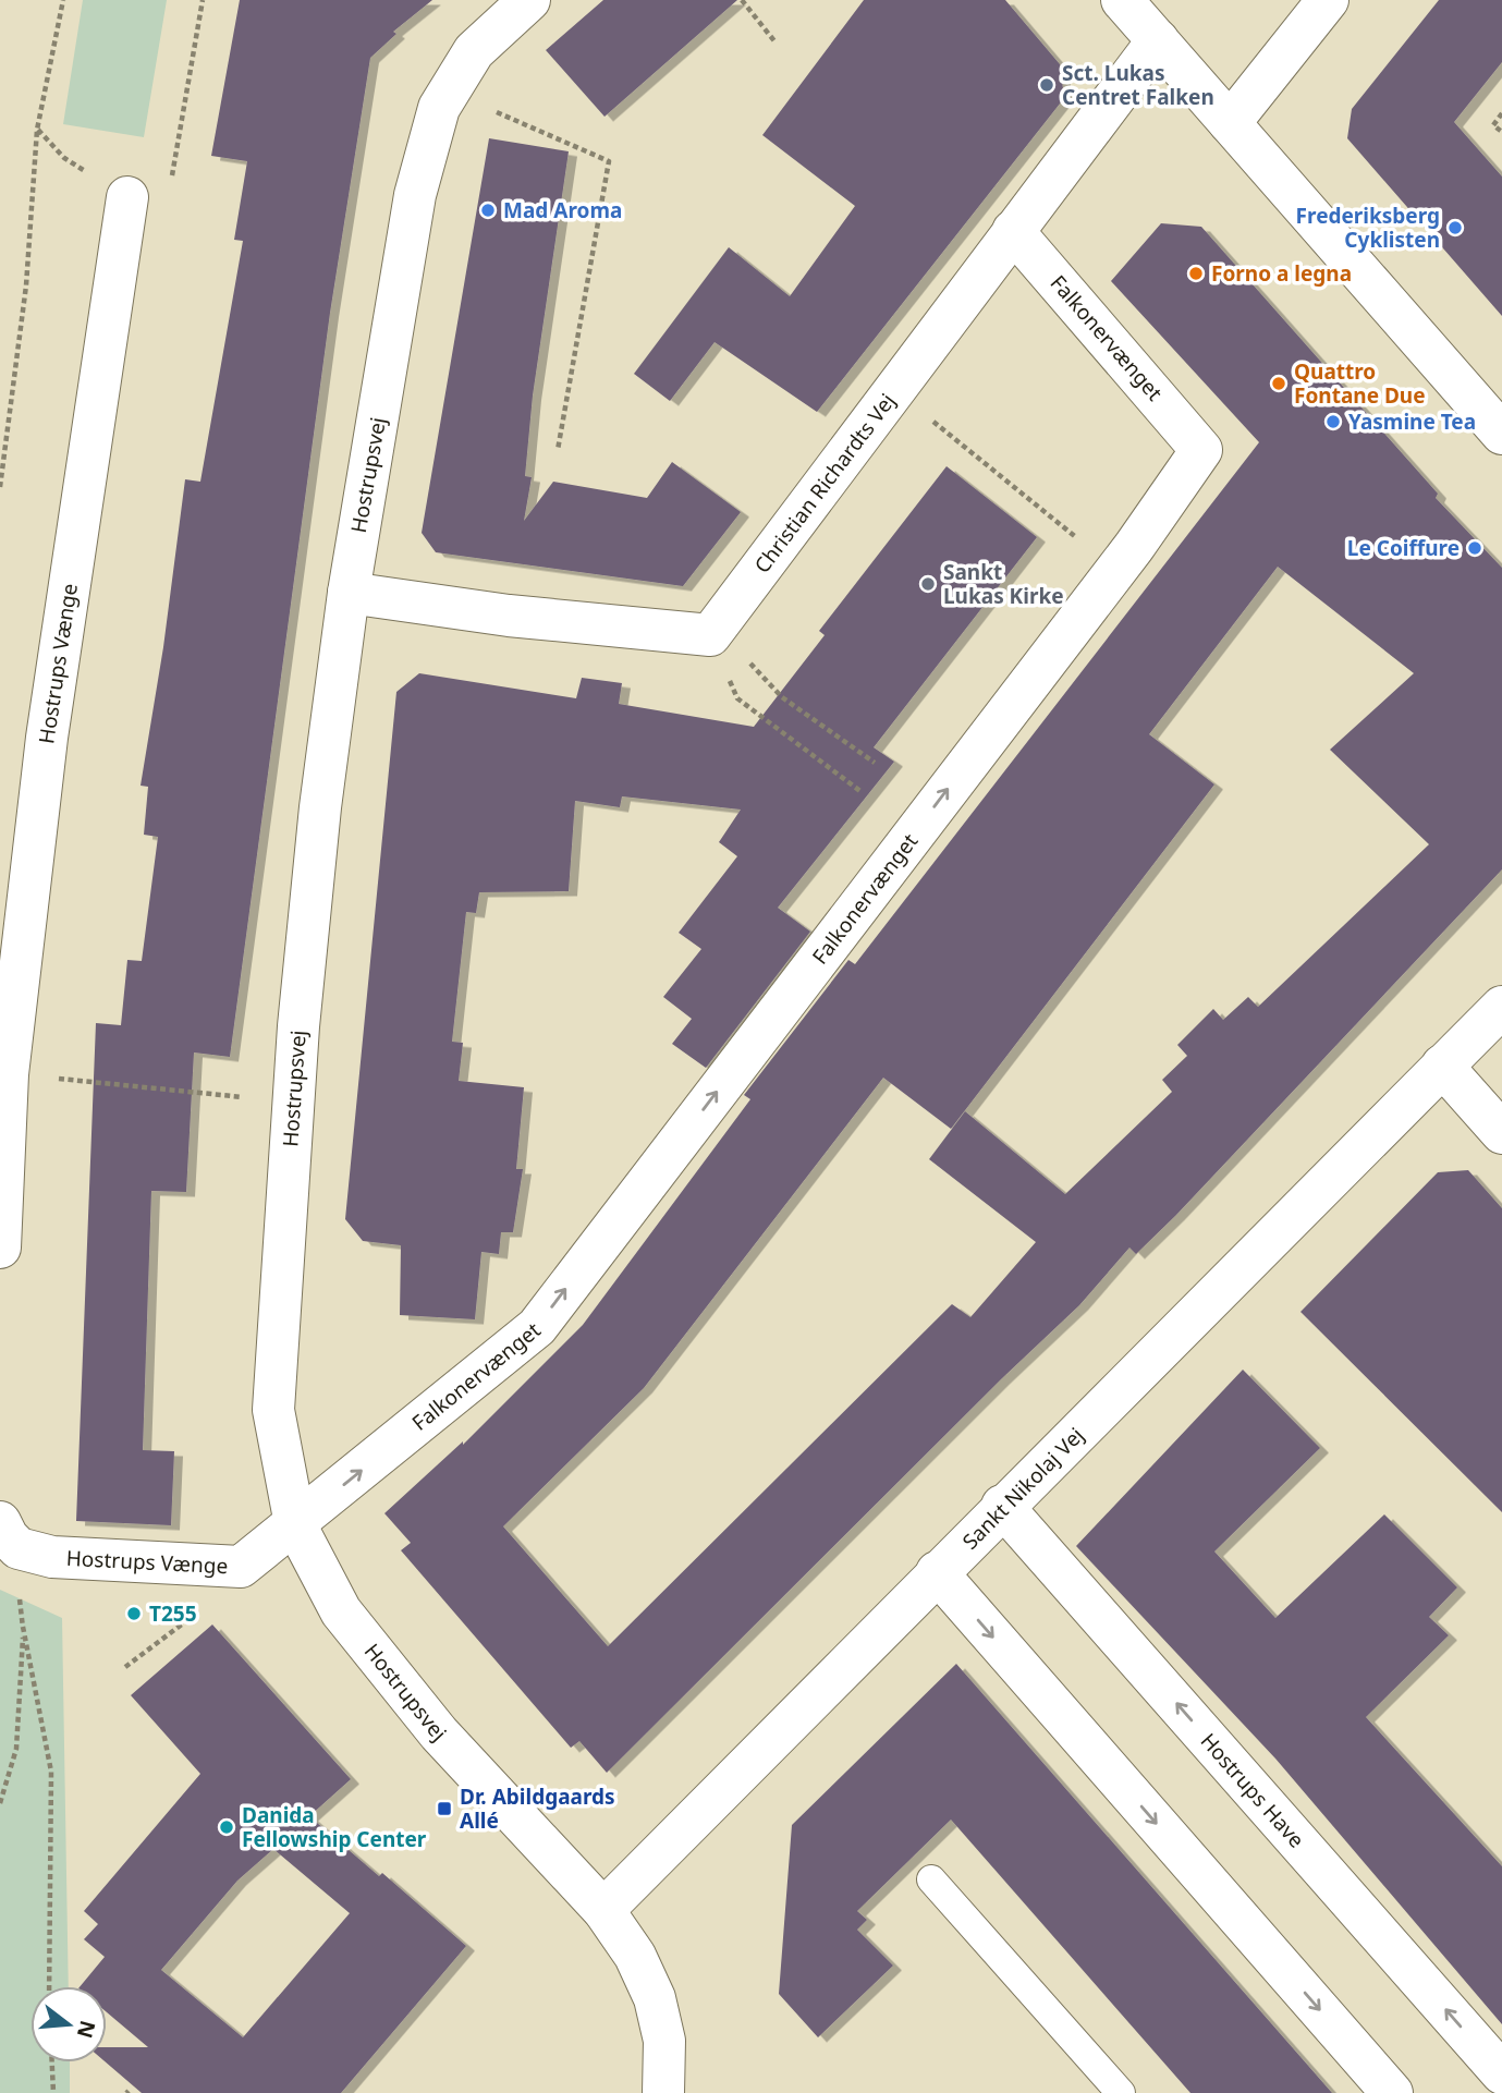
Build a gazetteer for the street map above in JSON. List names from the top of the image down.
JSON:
{
  "streets": {
    "street": [
      "Falkonervænget",
      "Hostrupsvej",
      "Christian Richardts Vej",
      "Hostrups Vænge",
      "Sankt Nikolaj Vej",
      "Hostrups Have"
    ]
  },
  "crossings": [
    ["Falkonervænget", "Hostrupsvej"],
    ["Falkonervænget", "Christian Richardts Vej"],
    ["Falkonervænget", "Hostrups Vænge"],
    ["Hostrupsvej", "Hostrups Vænge"],
    ["Hostrupsvej", "Sankt Nikolaj Vej"],
    ["Sankt Nikolaj Vej", "Hostrups Have"]
  ],
  "one_way": ["Falkonervænget"],
  "places": {
    "other": [
      "Sct. Lukas Centret Falken",
      "Mad Aroma",
      "Frederiksberg Cyklisten",
      "Forno a legna",
      "Quattro Fontane Due",
      "Yasmine Tea",
      "Le Coiffure",
      "Sankt Lukas Kirke",
      "T255",
      "Danida Fellowship Center"
    ],
    "transit": ["Dr. Abildgaards Allé"]
  },
  "north": "right"
}
